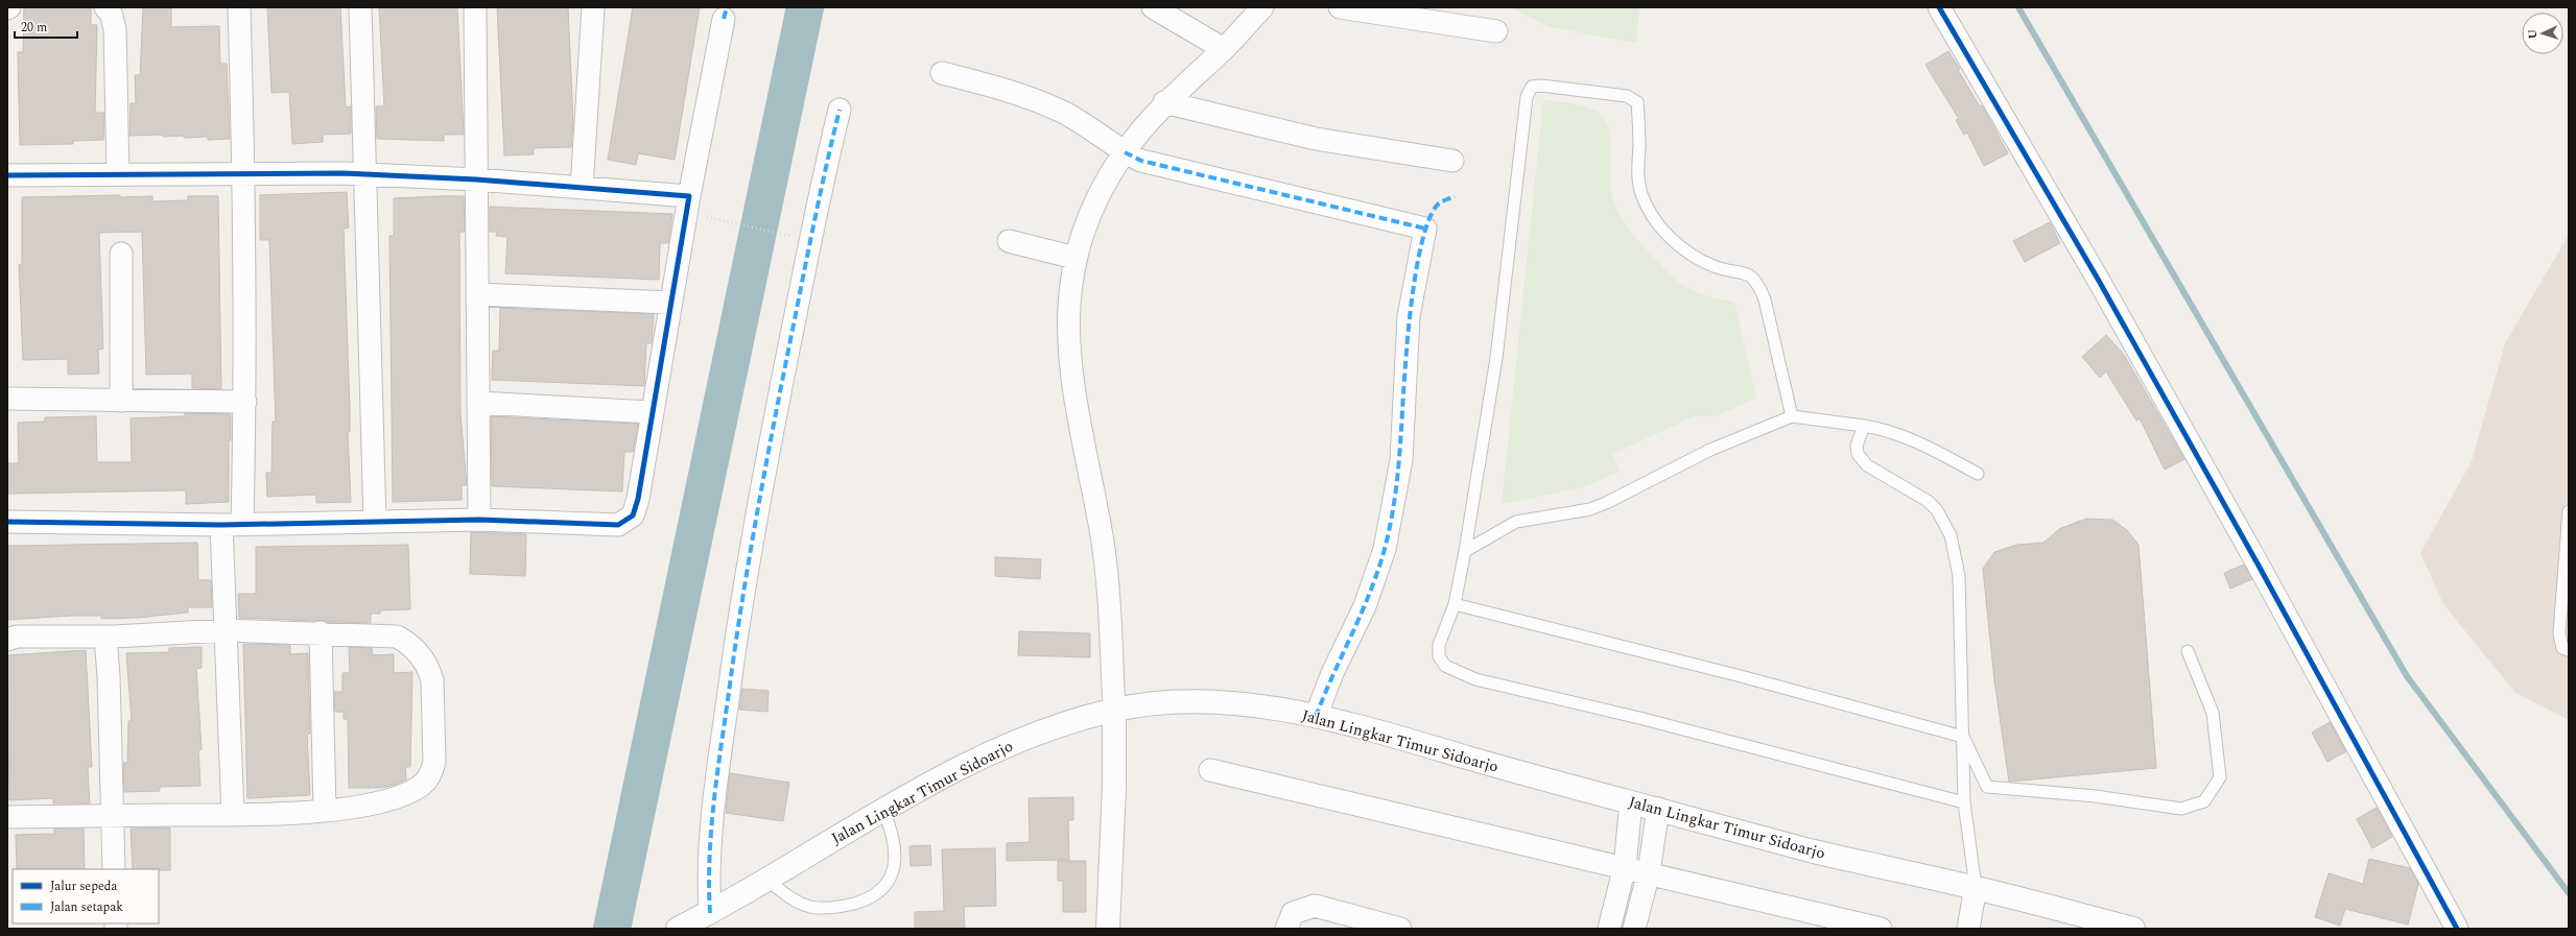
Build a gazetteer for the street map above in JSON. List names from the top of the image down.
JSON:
{
  "streets": {
    "main road": ["Jalan Lingkar Timur Sidoarjo"]
  },
  "legend": ["Jalur sepeda", "Jalan setapak"],
  "scale_bar": "20 m",
  "north": "left"
}
